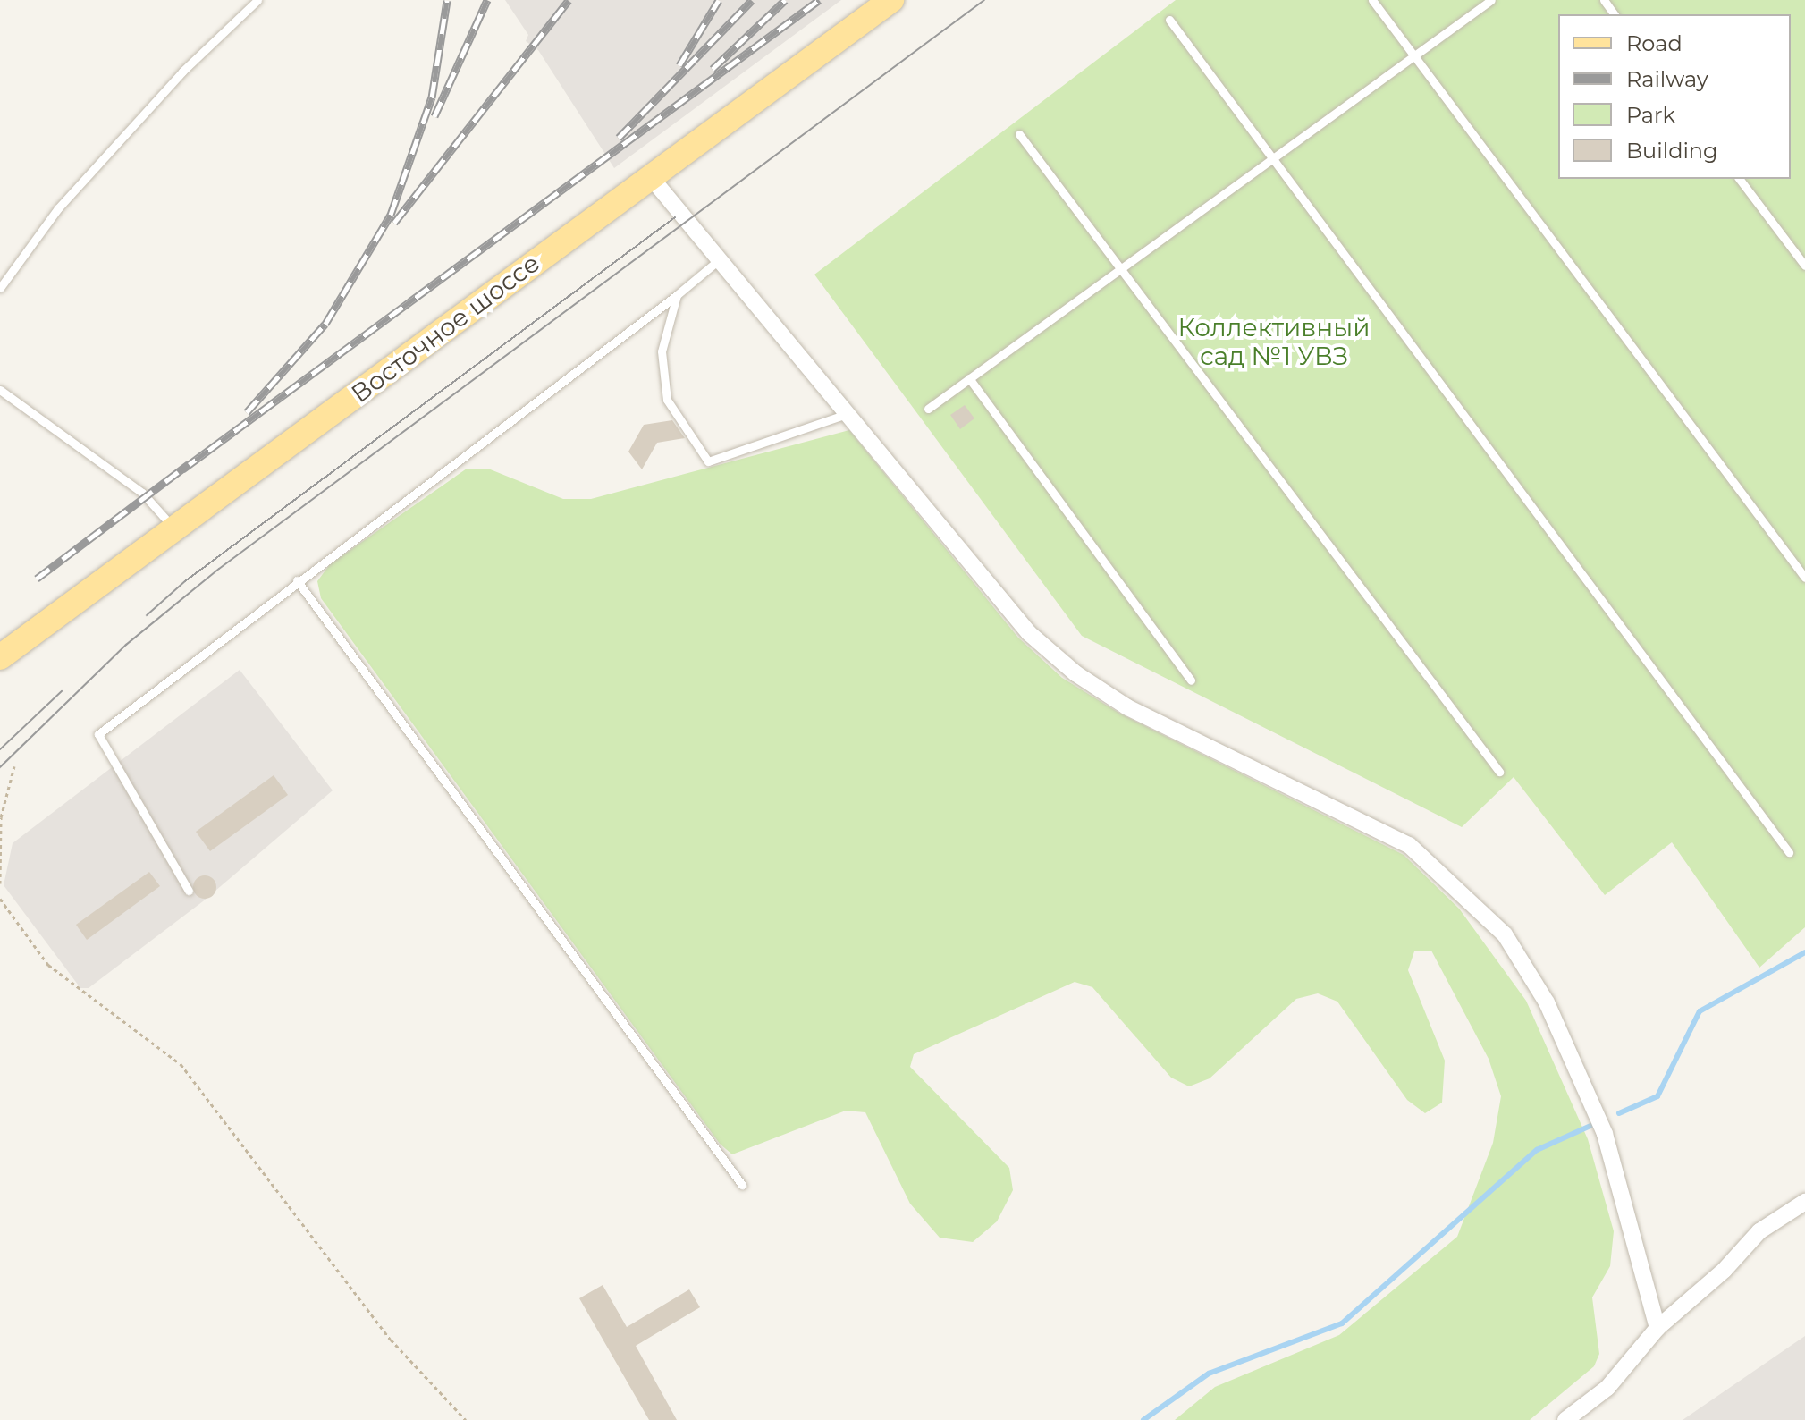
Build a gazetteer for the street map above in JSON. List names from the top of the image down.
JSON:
{
  "streets": {
    "main road": ["Восточное шоссе"]
  },
  "parks": ["Коллективный сад №1 УВЗ"],
  "legend": [
    "Road",
    "Railway",
    "Park",
    "Building"
  ]
}
